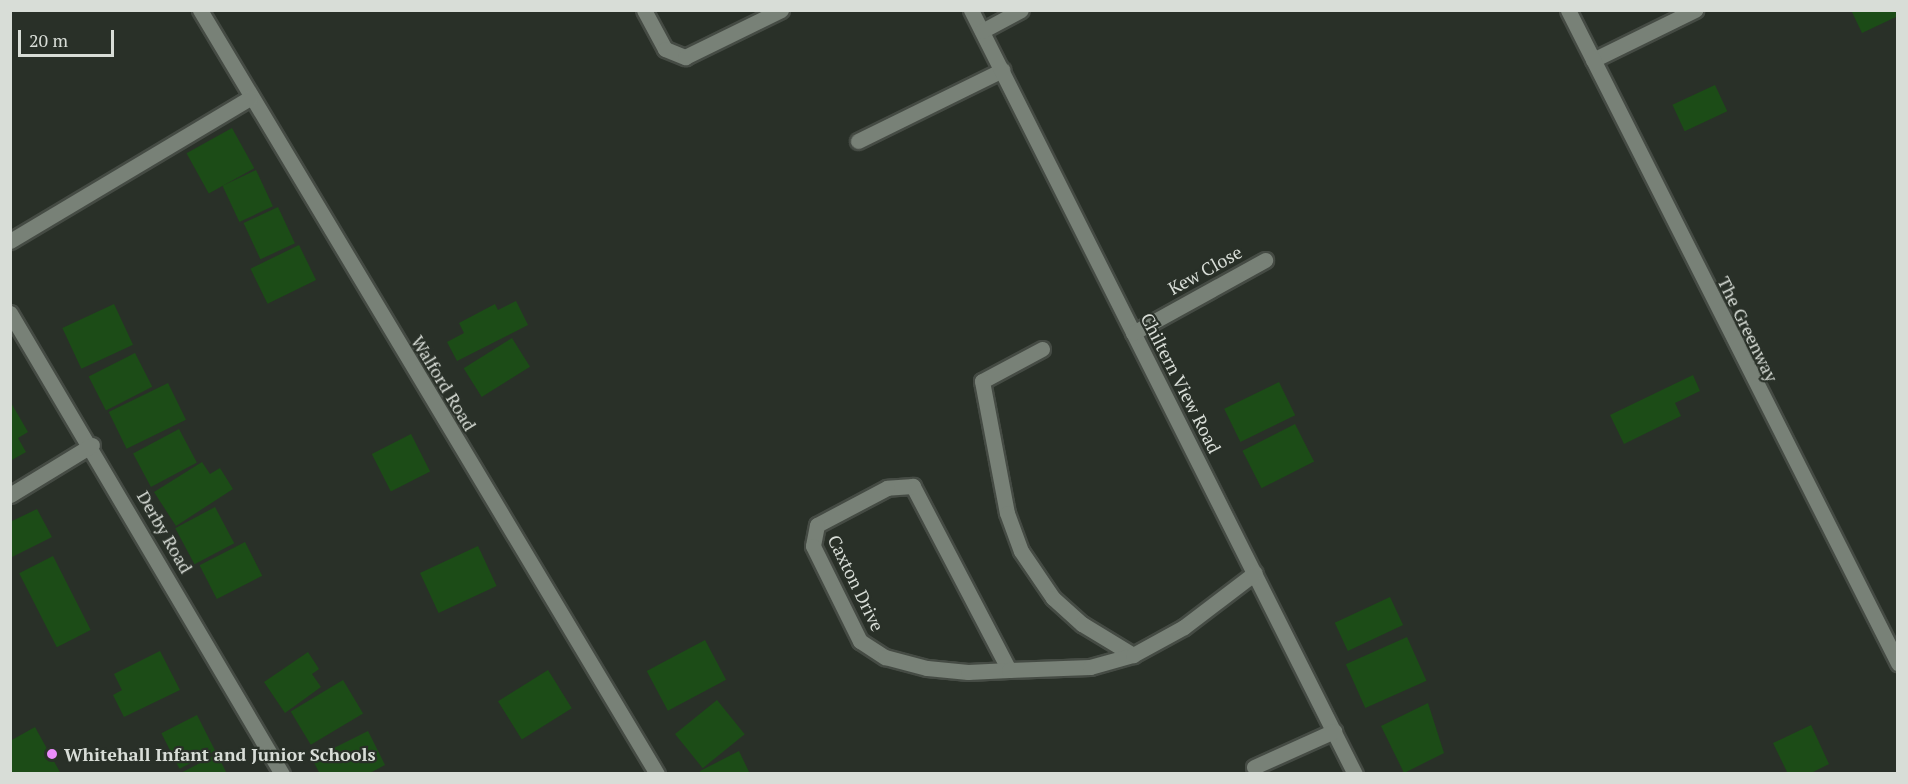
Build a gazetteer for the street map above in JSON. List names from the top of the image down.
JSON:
{
  "streets": {
    "street": [
      "Kew Close",
      "The Greenway",
      "Walford Road",
      "Chiltern View Road",
      "Derby Road",
      "Caxton Drive"
    ]
  },
  "crossings": [
    ["Kew Close", "Chiltern View Road"],
    ["Chiltern View Road", "Caxton Drive"]
  ],
  "places": ["Whitehall Infant and Junior Schools"],
  "scale_bar": "20 m"
}
